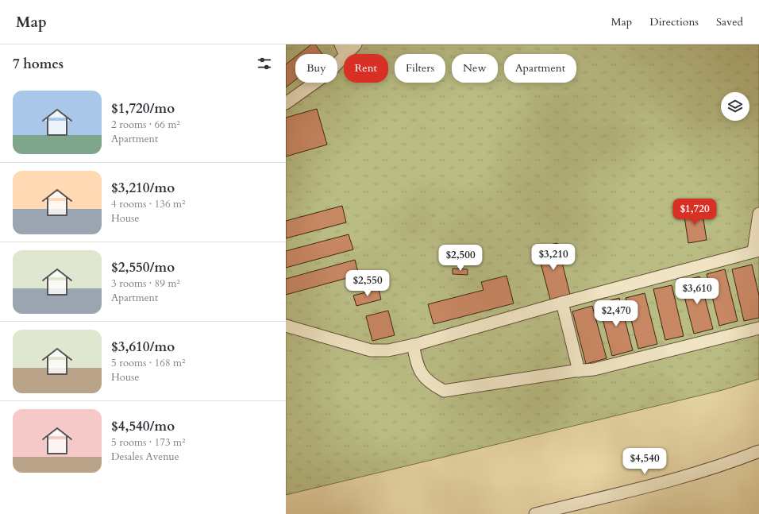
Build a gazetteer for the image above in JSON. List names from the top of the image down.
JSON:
{
  "page": {
    "header": "Map",
    "nav": ["Map", "Directions", "Saved"],
    "heading": "7 homes",
    "chip": [
      "Buy",
      "Rent",
      "Filters",
      "New",
      "Apartment"
    ],
    "list": [
      {
        "name": "$1,720/mo",
        "note": "2 rooms · 66 m² · Apartment"
      },
      {
        "name": "$3,210/mo",
        "note": "4 rooms · 136 m² · House"
      },
      {
        "name": "$2,550/mo",
        "note": "3 rooms · 89 m² · Apartment"
      },
      {
        "name": "$3,610/mo",
        "note": "5 rooms · 168 m² · House"
      },
      {
        "name": "$4,540/mo",
        "note": "5 rooms · 173 m² · Desales Avenue"
      }
    ],
    "price": [
      "$1,720",
      "$3,210",
      "$2,500",
      "$2,550",
      "$3,610",
      "$2,470",
      "$4,540"
    ]
  }
}
